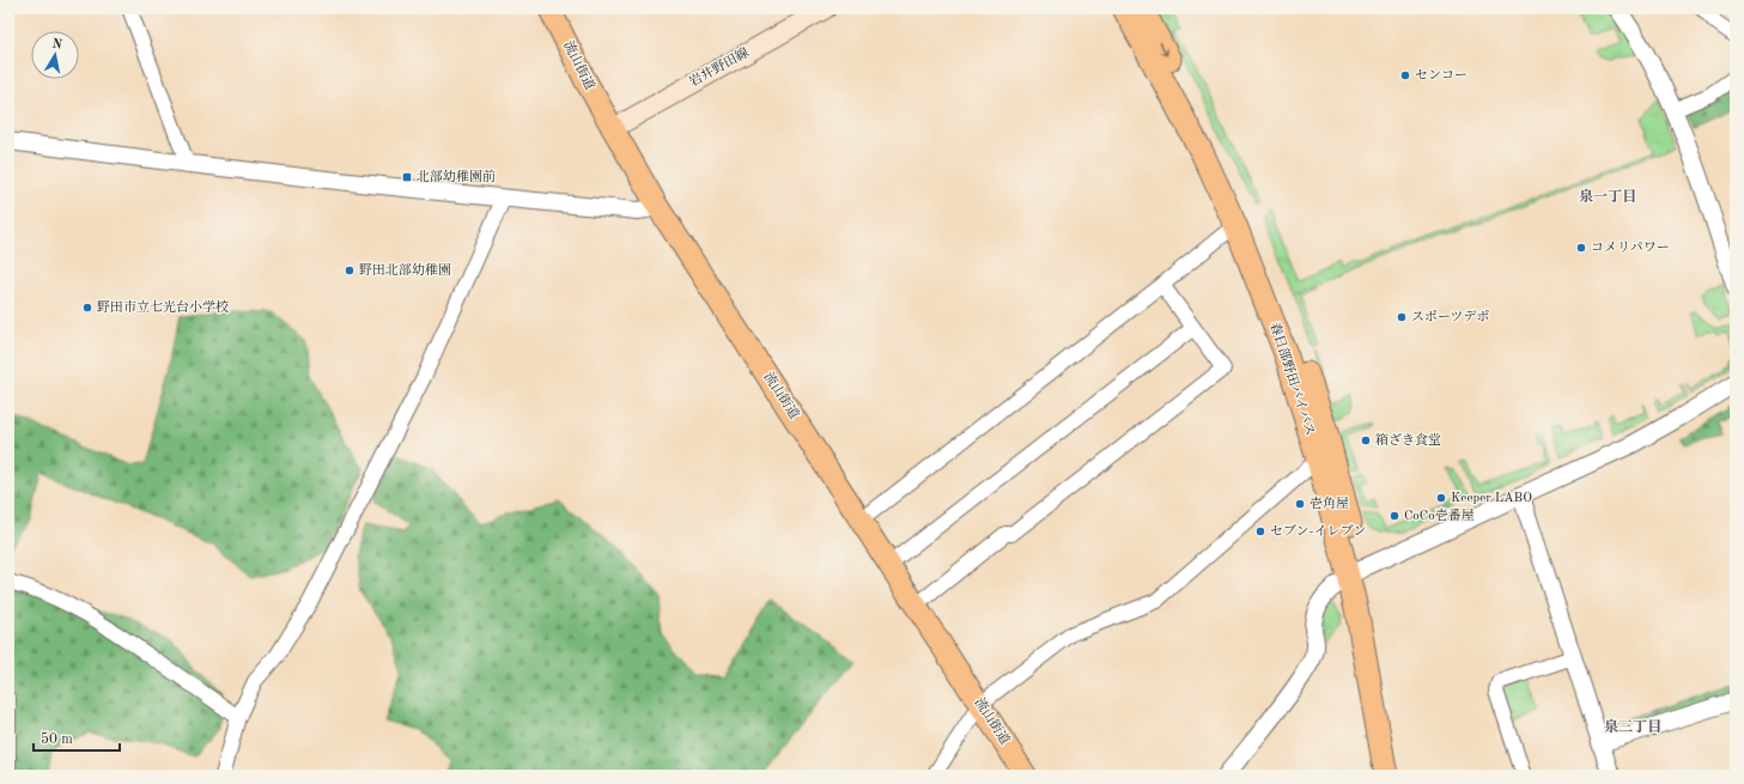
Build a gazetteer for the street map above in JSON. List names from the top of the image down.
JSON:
{
  "streets": {
    "highway": ["春日部野田バイパス"],
    "main road": ["流山街道", "岩井野田線"]
  },
  "crossings": [
    ["流山街道", "岩井野田線"]
  ],
  "districts": ["泉一丁目", "泉三丁目"],
  "places": {
    "other": [
      "センコー",
      "コメリパワー",
      "野田北部幼稚園",
      "野田市立七光台小学校",
      "スポーツデポ",
      "箱ざき食堂",
      "Keeper LABO",
      "壱角屋",
      "CoCo壱番屋",
      "セブン-イレブン"
    ],
    "transit": ["北部幼稚園前"]
  },
  "scale_bar": "50 m",
  "north": "top"
}
